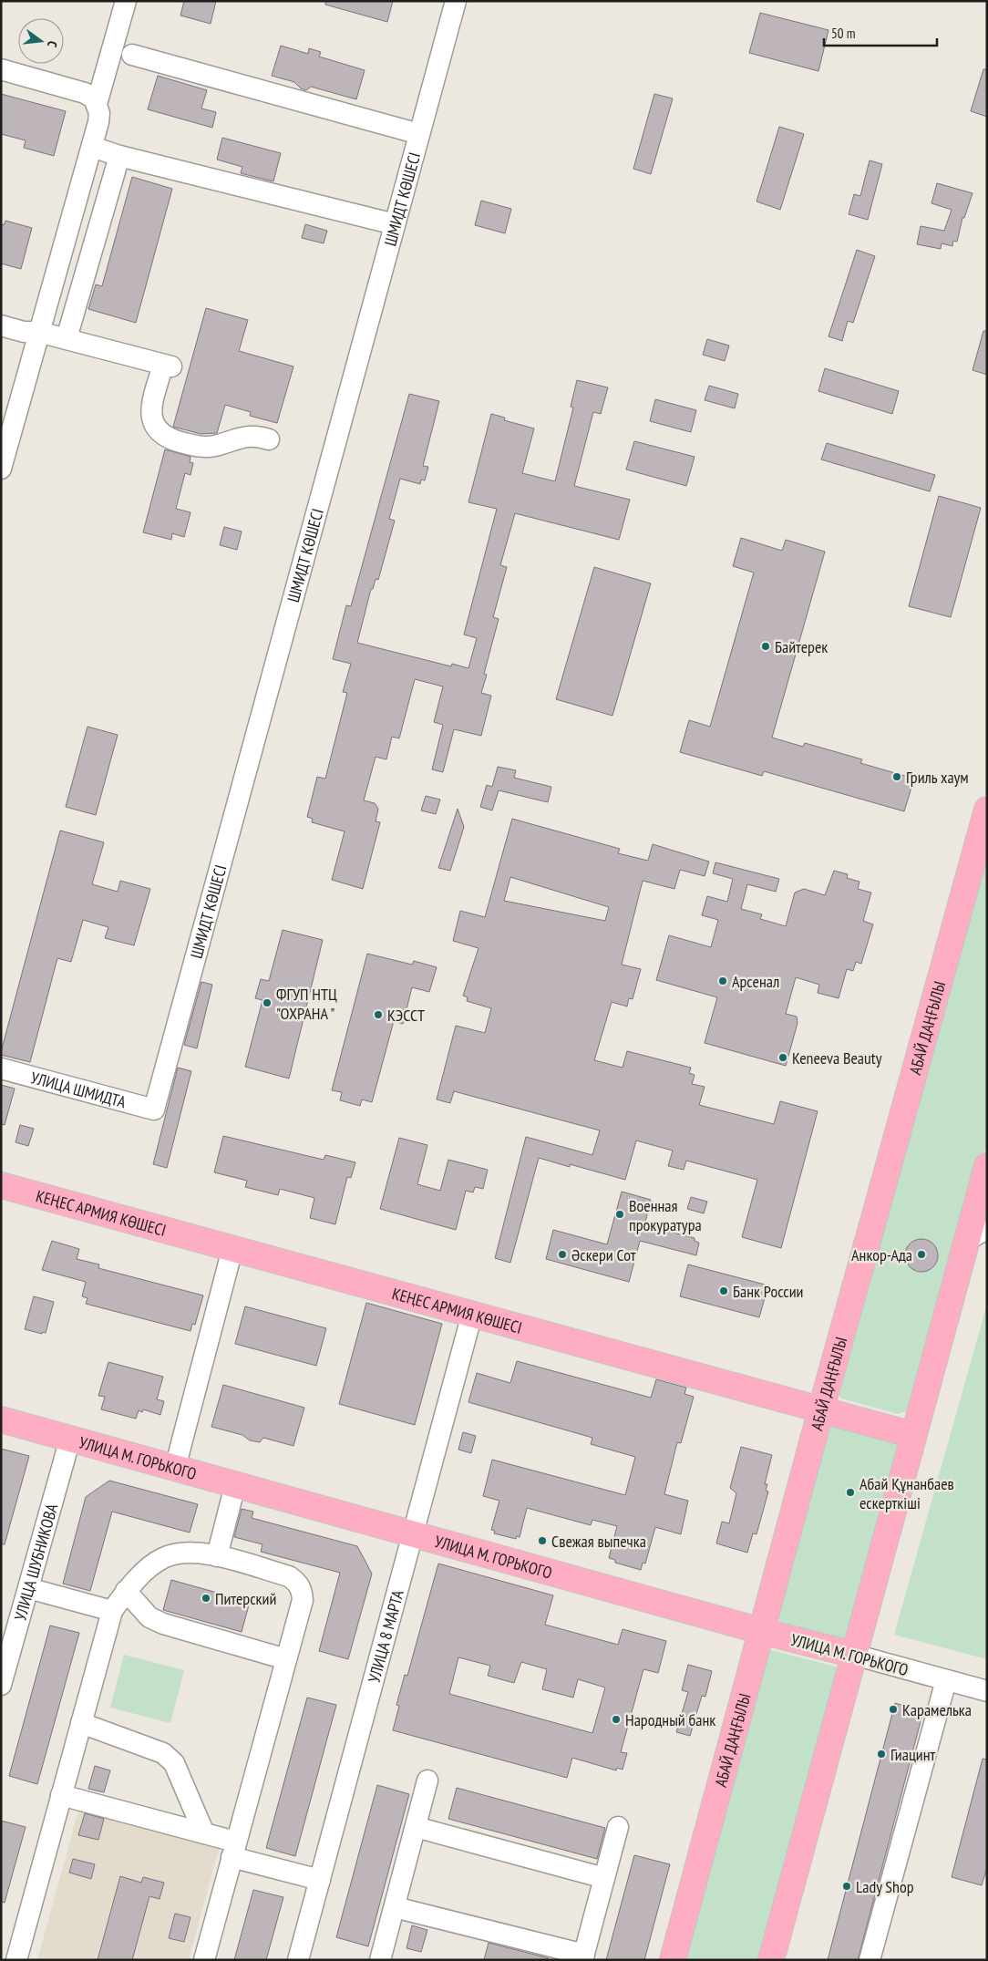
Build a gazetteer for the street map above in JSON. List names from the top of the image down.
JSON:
{
  "streets": {
    "main road": ["АБАЙ ДАҢҒЫЛЫ", "КЕҢЕС АРМИЯ КӨШЕСІ", "УЛИЦА М. ГОРЬКОГО"],
    "street": [
      "ШМИДТ КӨШЕСІ",
      "УЛИЦА ШМИДТА",
      "УЛИЦА ШУБНИКОВА",
      "УЛИЦА 8 МАРТА"
    ]
  },
  "crossings": [
    ["ШМИДТ КӨШЕСІ", "УЛИЦА ШМИДТА"],
    ["АБАЙ ДАҢҒЫЛЫ", "КЕҢЕС АРМИЯ КӨШЕСІ"],
    ["АБАЙ ДАҢҒЫЛЫ", "УЛИЦА М. ГОРЬКОГО"],
    ["КЕҢЕС АРМИЯ КӨШЕСІ", "УЛИЦА 8 МАРТА"],
    ["УЛИЦА М. ГОРЬКОГО", "УЛИЦА ШУБНИКОВА"],
    ["УЛИЦА М. ГОРЬКОГО", "УЛИЦА 8 МАРТА"]
  ],
  "places": [
    "Байтерек",
    "Гриль хаум",
    "Арсенал",
    "ФГУП НТЦ \"ОХРАНА \"",
    "КЭССТ",
    "Keneeva Beauty",
    "Военная прокуратура",
    "Әскери Сот",
    "Анкор-Ада",
    "Банк России",
    "Абай Құнанбаев ескерткіші",
    "Свежая выпечка",
    "Питерский",
    "Карамелька",
    "Народный банк",
    "Гиацинт",
    "Lady Shop"
  ],
  "scale_bar": "50 m",
  "north": "right"
}
